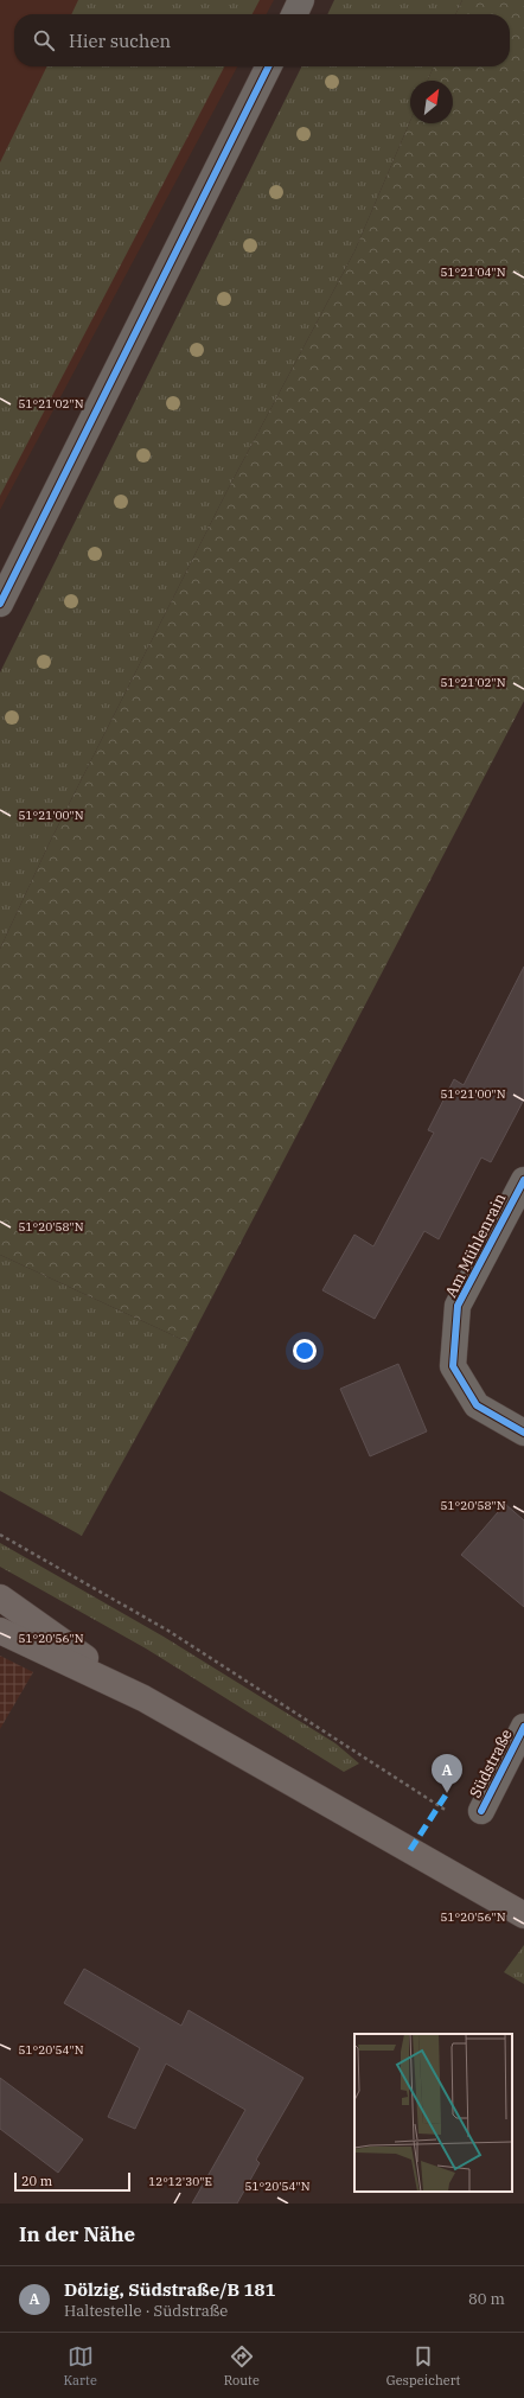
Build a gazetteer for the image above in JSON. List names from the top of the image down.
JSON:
{
  "streets": {
    "street": ["Am Mühlenrain", "Südstraße"]
  },
  "scale_bar": "20 m",
  "north": "top right",
  "page": {
    "search": "Hier suchen",
    "pins": "A",
    "scale": "20 m",
    "heading": "In der Nähe",
    "list": [
      {
        "mark": "A",
        "name": "Dölzig, Südstraße/B 181",
        "note": "Haltestelle · Südstraße",
        "value": "80 m"
      }
    ],
    "nav": ["Karte", "Route", "Gespeichert"]
  },
  "coordinates": [
    "51°21'04\"N",
    "51°21'02\"N",
    "51°21'00\"N",
    "51°20'58\"N",
    "51°20'56\"N",
    "51°20'54\"N",
    "12°12'30\"E"
  ]
}
